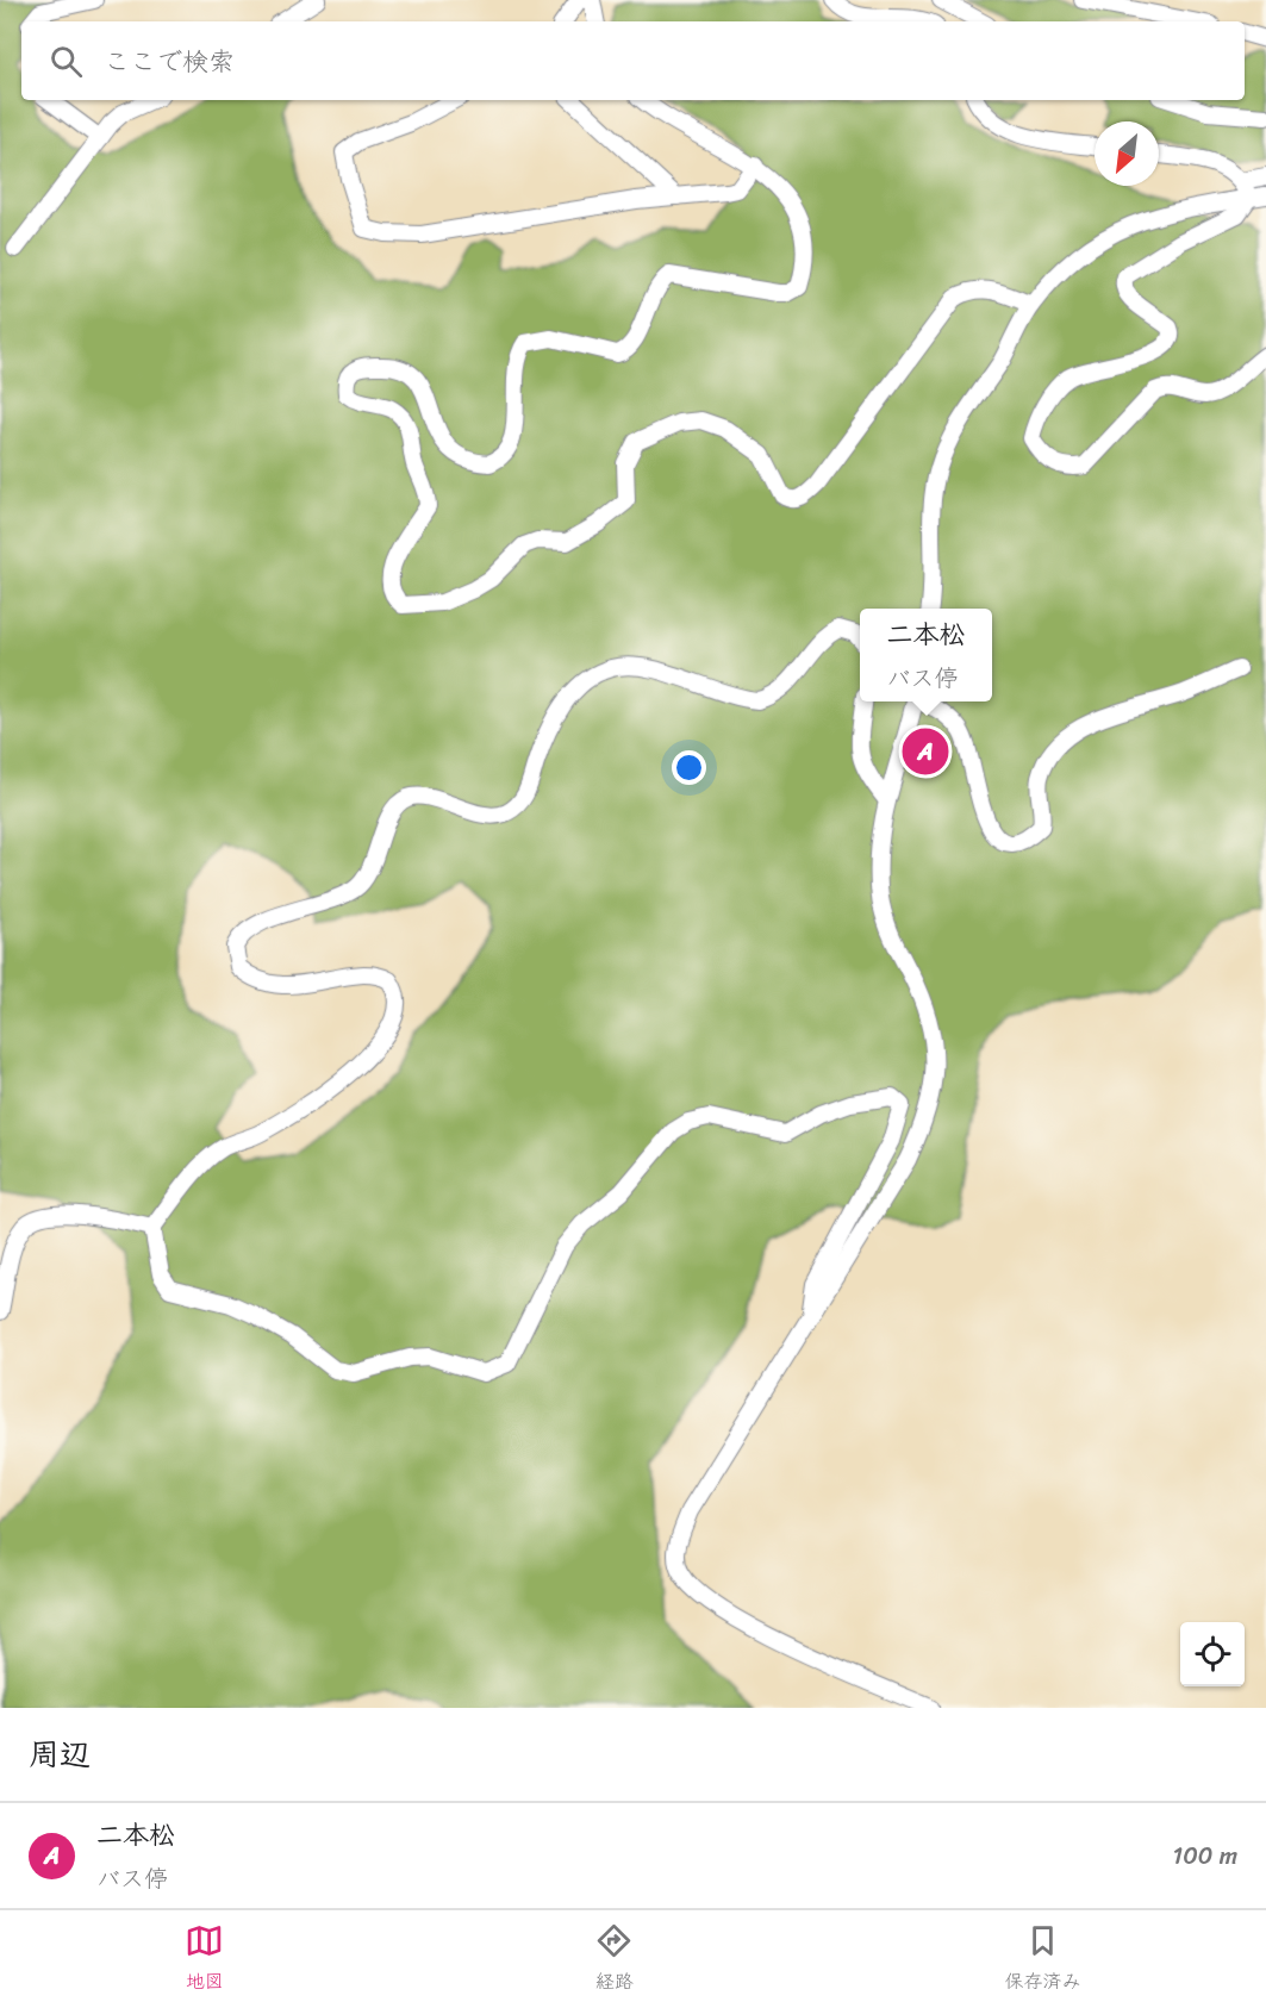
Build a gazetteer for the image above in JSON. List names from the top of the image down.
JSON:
{
  "north": "bottom left",
  "page": {
    "search": "ここで検索",
    "popup": ["二本松", "バス停"],
    "pins": "A",
    "heading": "周辺",
    "list": [
      {
        "mark": "A",
        "name": "二本松",
        "note": "バス停",
        "value": "100 m"
      }
    ],
    "nav": ["地図", "経路", "保存済み"]
  }
}
